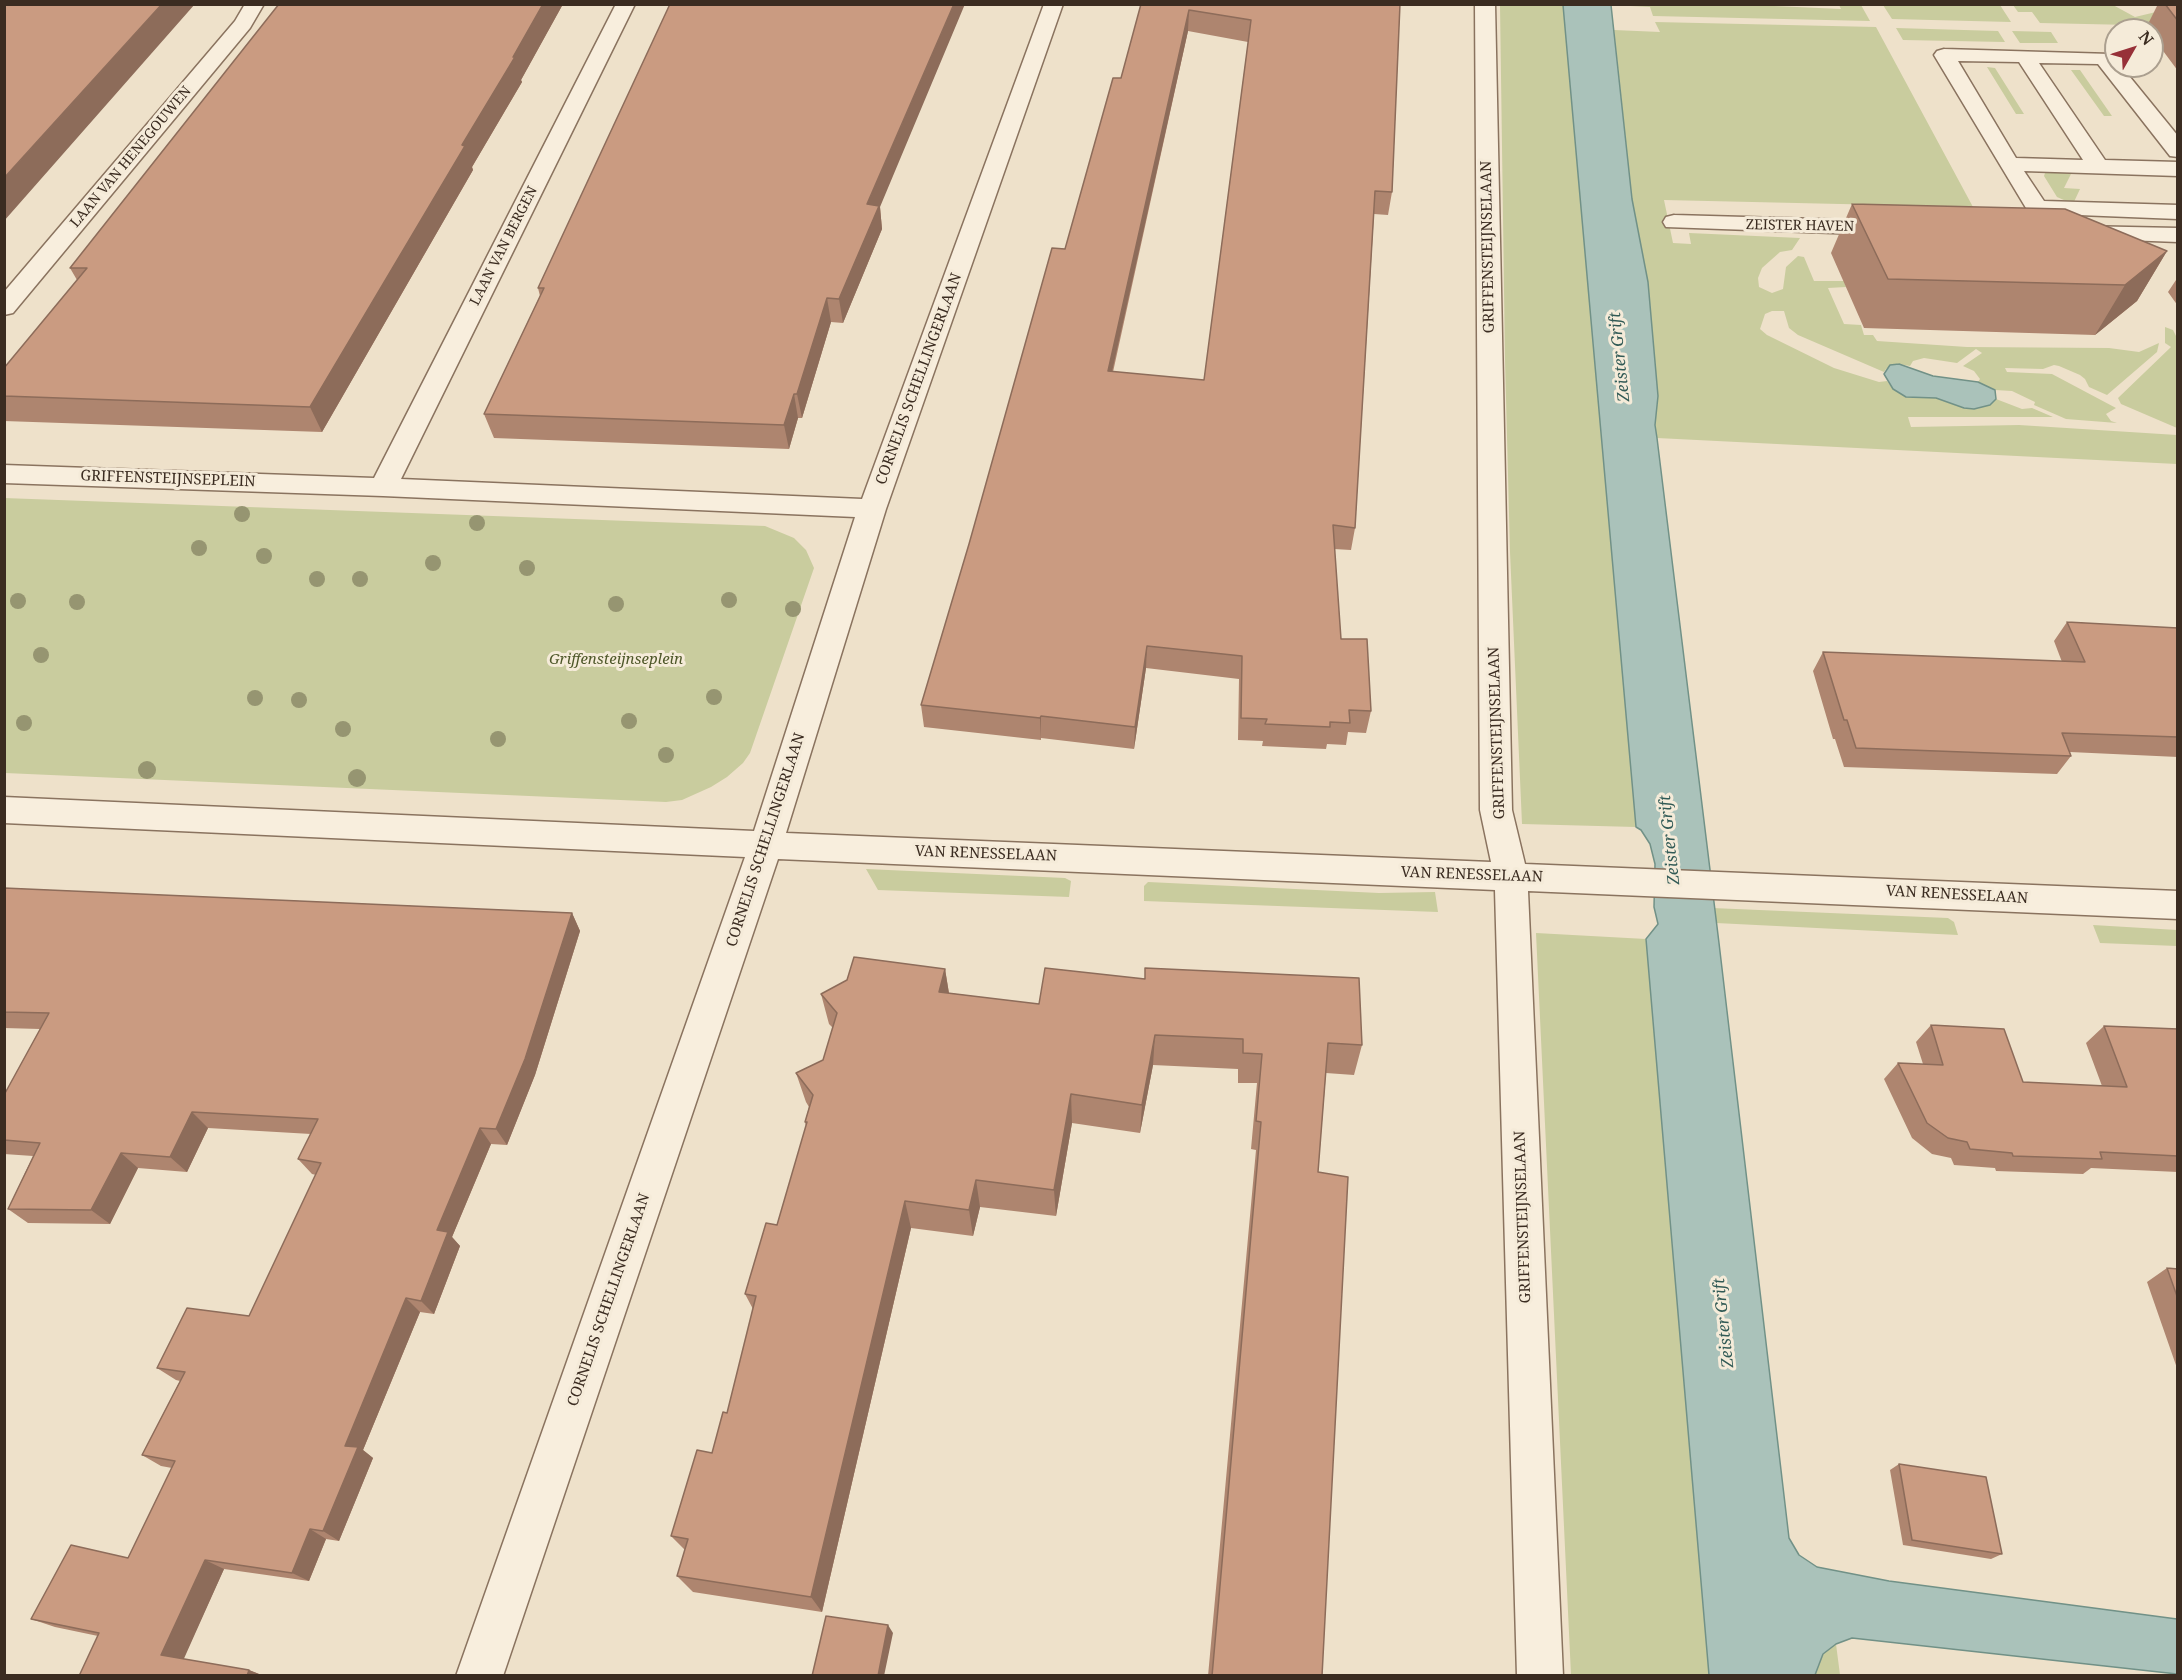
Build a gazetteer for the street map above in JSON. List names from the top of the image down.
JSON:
{
  "streets": {
    "street": [
      "LAAN VAN HENEGOUWEN",
      "ZEISTER HAVEN",
      "LAAN VAN BERGEN",
      "GRIFFENSTEIJNSELAAN",
      "CORNELIS SCHELLINGERLAAN",
      "GRIFFENSTEIJNSEPLEIN",
      "VAN RENESSELAAN"
    ]
  },
  "crossings": [
    ["LAAN VAN BERGEN", "GRIFFENSTEIJNSEPLEIN"],
    ["GRIFFENSTEIJNSELAAN", "VAN RENESSELAAN"],
    ["CORNELIS SCHELLINGERLAAN", "GRIFFENSTEIJNSEPLEIN"],
    ["CORNELIS SCHELLINGERLAAN", "VAN RENESSELAAN"]
  ],
  "water": ["Zeister Grift"],
  "parks": ["Griffensteijnseplein"],
  "north": "top right"
}
